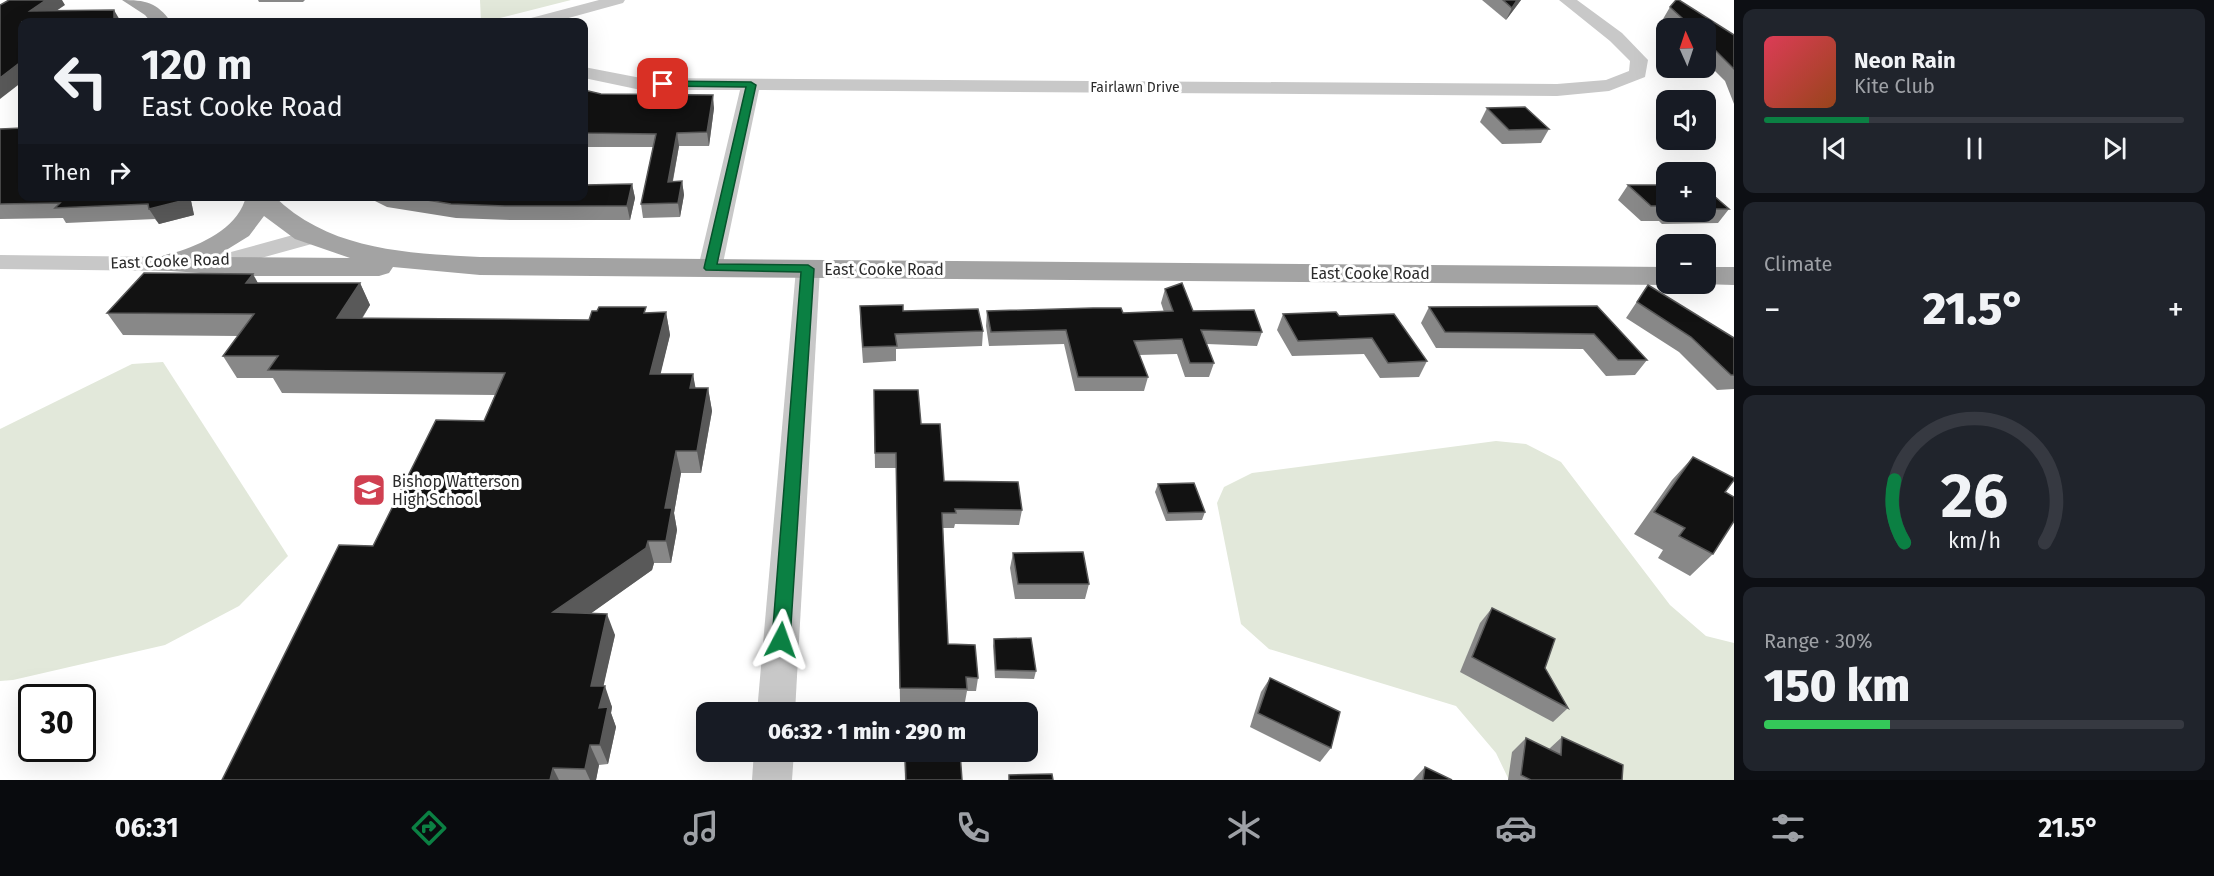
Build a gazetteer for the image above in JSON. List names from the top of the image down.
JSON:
{
  "streets": {
    "main road": ["East Cooke Road"],
    "street": ["Fairlawn Drive"]
  },
  "places": {
    "school or university": ["Bishop Watterson High School"]
  },
  "north": "top",
  "page": {
    "map_buttons": ["+", "−"],
    "turn": ["120 m", "East Cooke Road"],
    "song": ["Neon Rain", "Kite Club"],
    "then": "Then",
    "tile": [
      "Climate",
      ["Range · 30%", "150 km"]
    ],
    "heat": ["−", "21.5°", "+"],
    "limit": "30",
    "trip": "06:32 · 1 min · 290 m",
    "tabs": ["06:31", "21.5°"],
    "gauge": ["26", "km/h"]
  }
}
